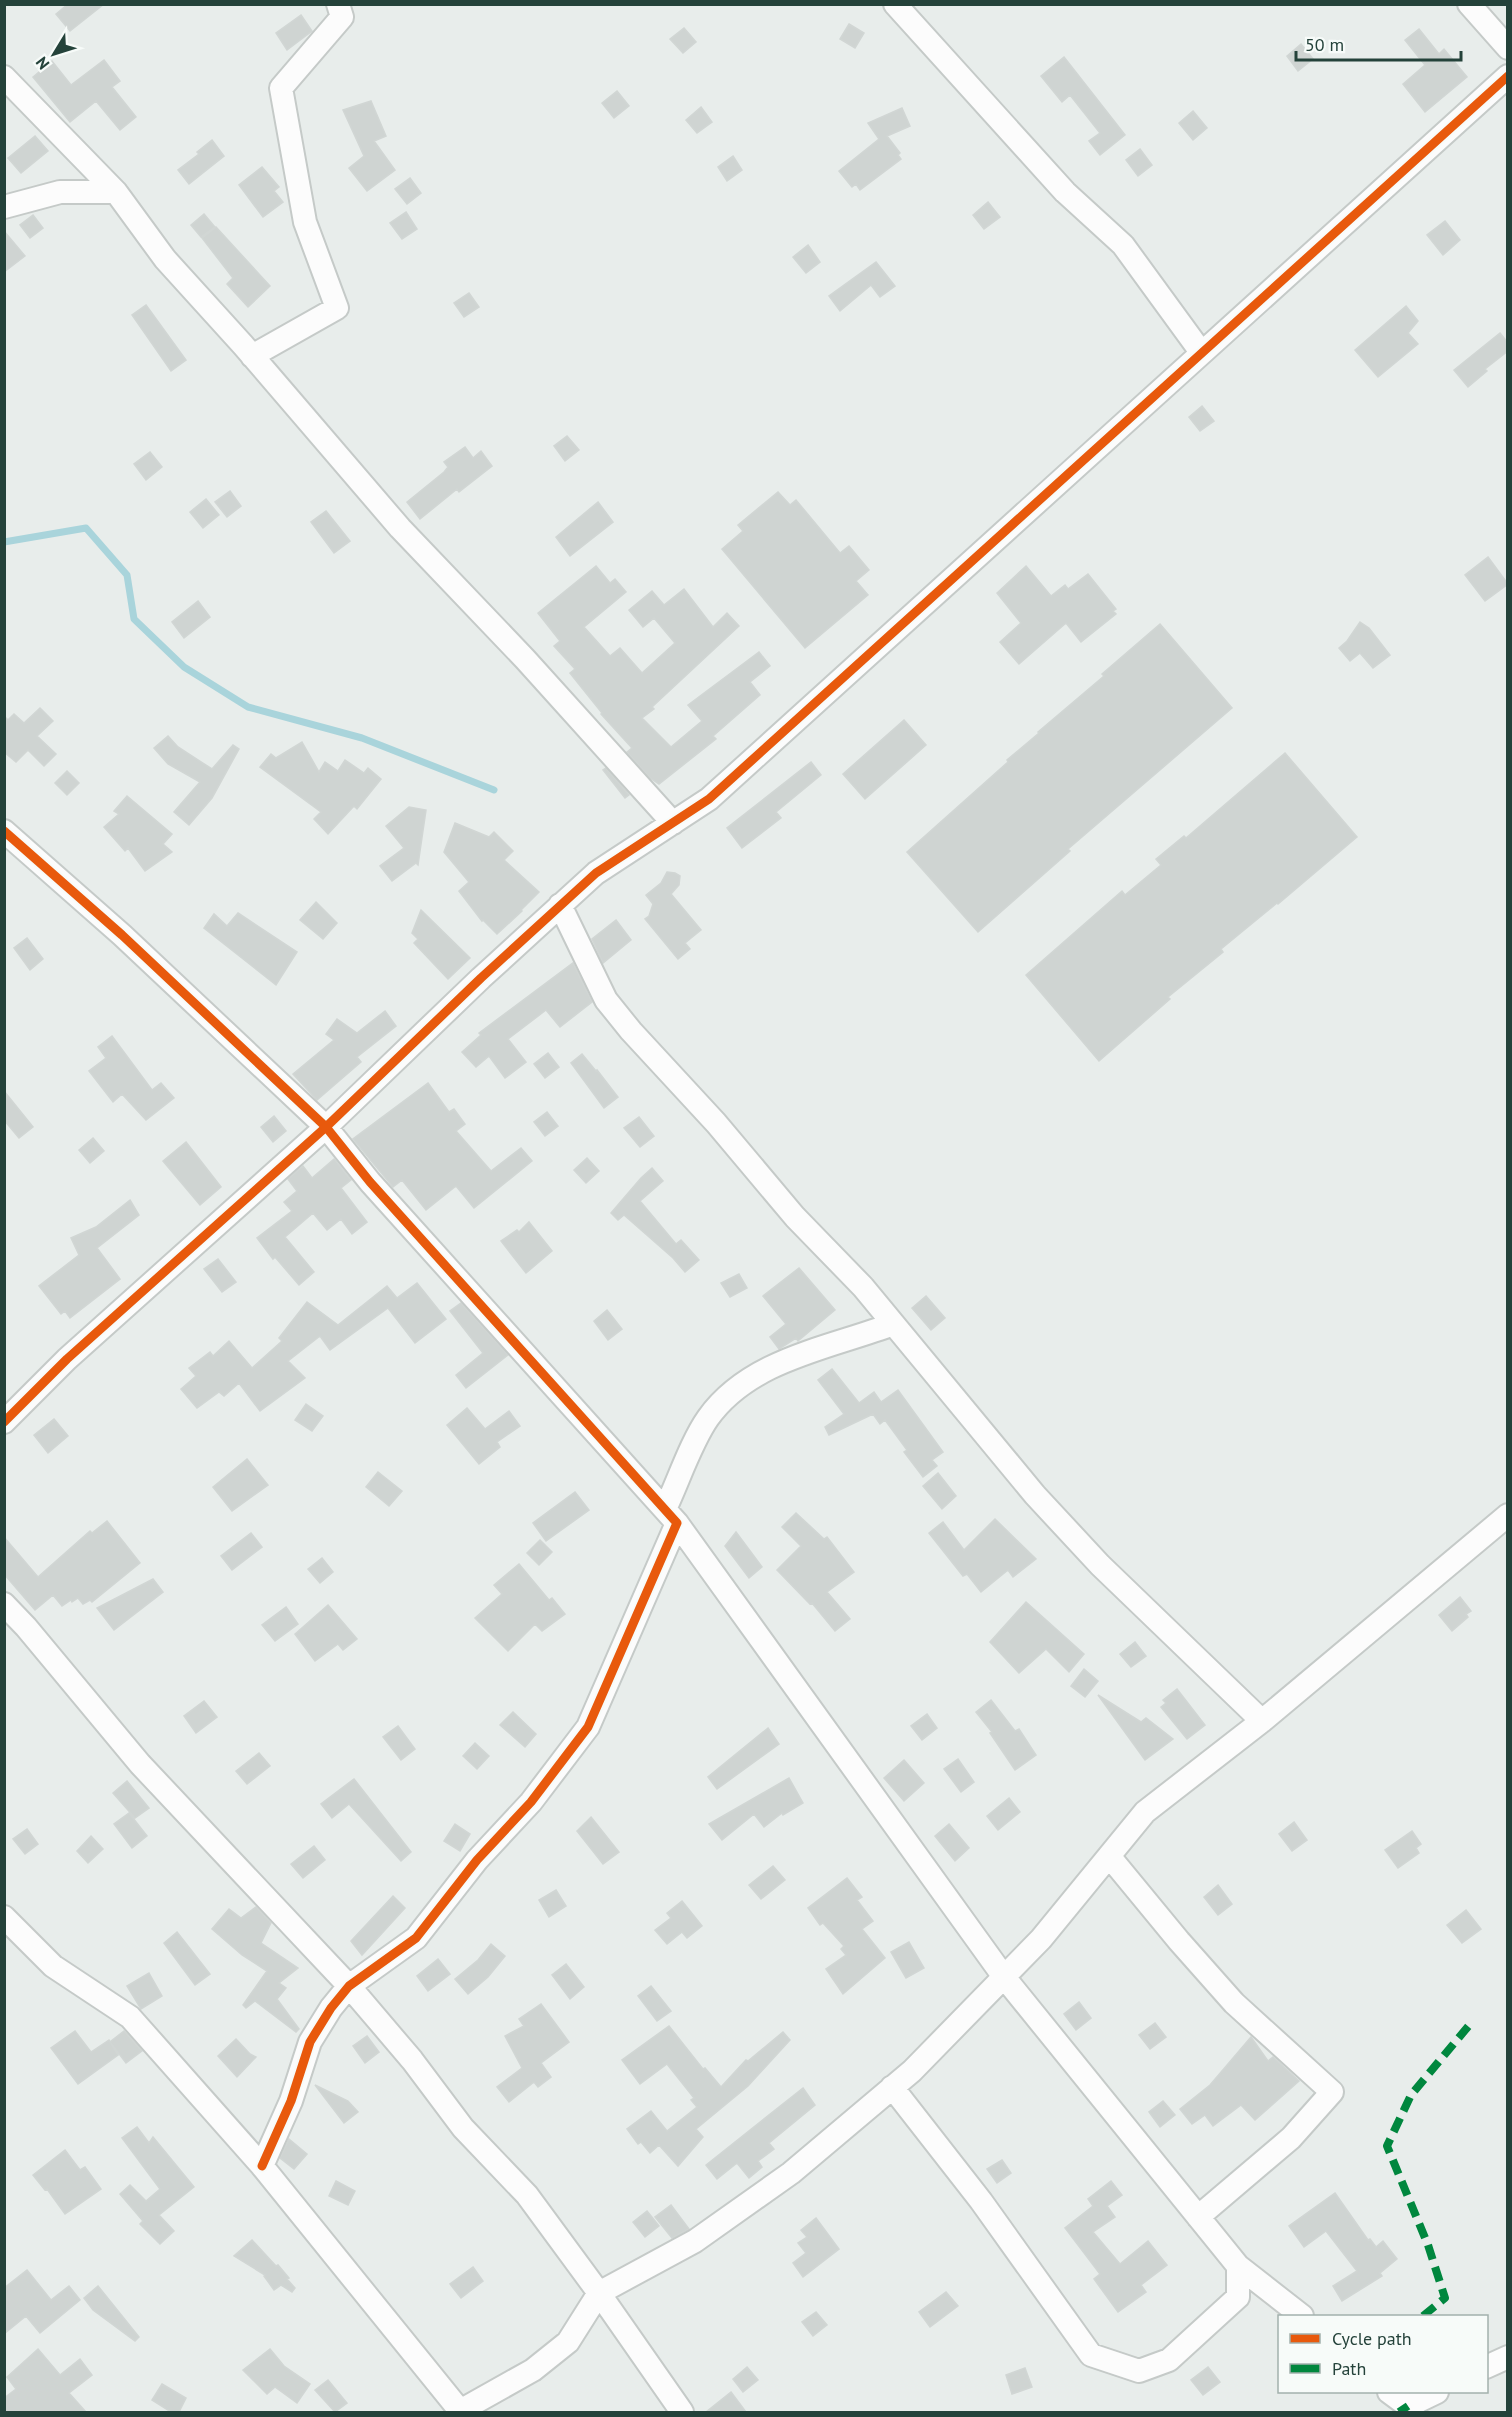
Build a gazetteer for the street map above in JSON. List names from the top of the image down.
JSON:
{
  "legend": ["Cycle path", "Path"],
  "scale_bar": "50 m",
  "north": "bottom left"
}
